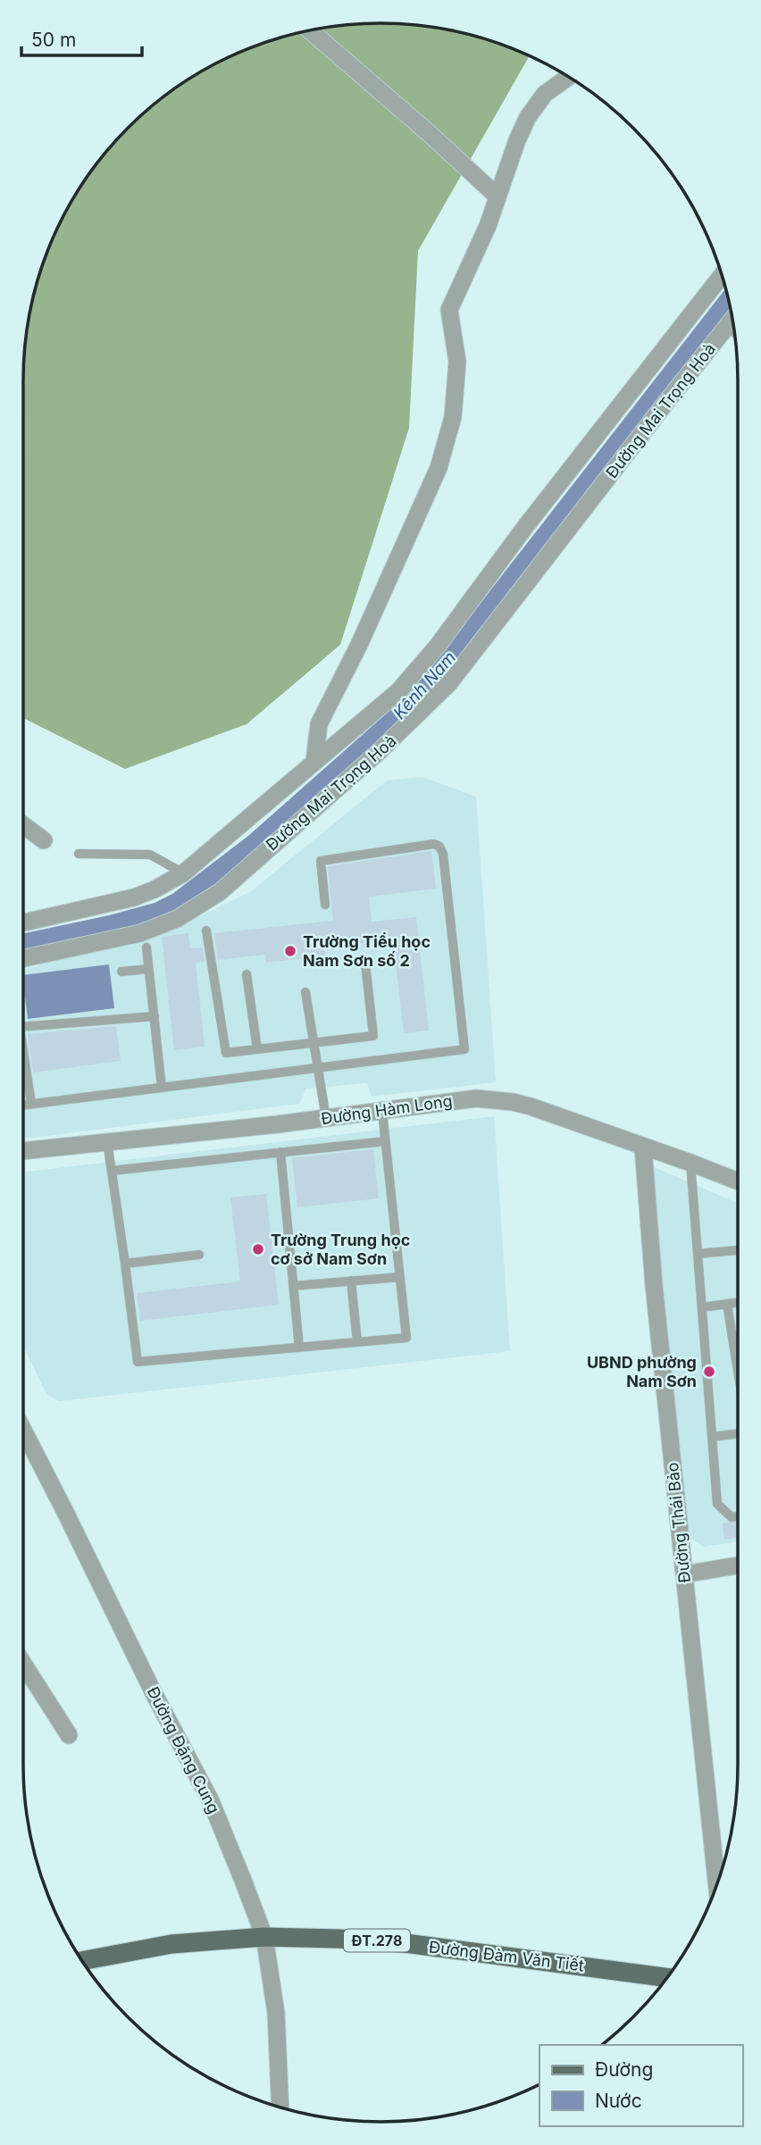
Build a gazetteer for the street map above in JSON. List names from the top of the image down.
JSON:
{
  "streets": {
    "main road": ["ĐT.278", "Đường Đàm Văn Tiết"],
    "street": [
      "Đường Mai Trọng Hoà",
      "Đường Hàm Long",
      "Đường Thái Bảo",
      "Đường Đặng Cung"
    ]
  },
  "crossings": [
    ["Đường Hàm Long", "Đường Thái Bảo"],
    ["Đường Đặng Cung", "Đường Đàm Văn Tiết"]
  ],
  "water": ["Kênh Nam"],
  "places": ["Trường Tiểu học Nam Sơn số 2", "Trường Trung học cơ sở Nam Sơn", "UBND phường Nam Sơn"],
  "legend": ["Đường", "Nước"],
  "scale_bar": "50 m"
}
